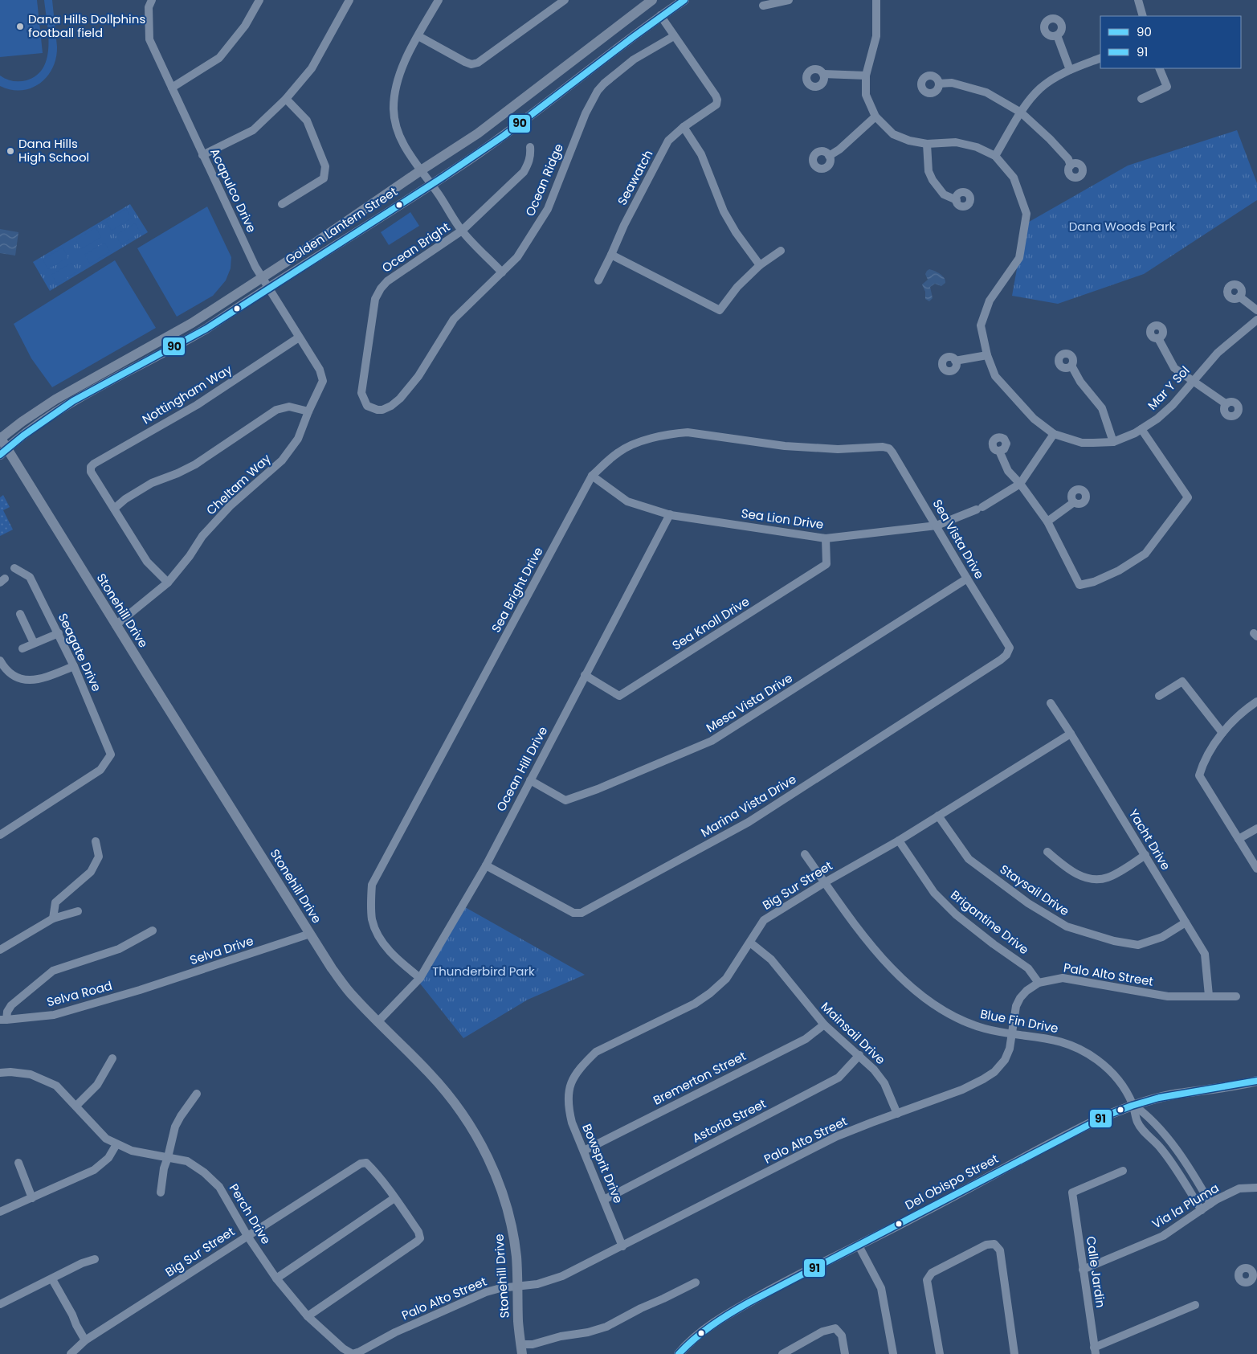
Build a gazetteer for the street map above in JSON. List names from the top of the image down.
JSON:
{
  "streets": {
    "main road": ["Golden Lantern Street", "Stonehill Drive", "Del Obispo Street"],
    "street": [
      "Seawatch",
      "Ocean Ridge",
      "Acapulco Drive",
      "Ocean Bright",
      "Mar Y Sol",
      "Nottingham Way",
      "Cheltam Way",
      "Sea Lion Drive",
      "Sea Vista Drive",
      "Sea Bright Drive",
      "Sea Knoll Drive",
      "Seagate Drive",
      "Mesa Vista Drive",
      "Ocean Hill Drive",
      "Marina Vista Drive",
      "Yacht Drive",
      "Big Sur Street",
      "Staysail Drive",
      "Brigantine Drive",
      "Selva Drive",
      "Palo Alto Street",
      "Selva Road",
      "Blue Fin Drive",
      "Mainsail Drive",
      "Bremerton Street",
      "Astoria Street",
      "Bowsprit Drive",
      "Via la Pluma",
      "Perch Drive",
      "Calle Jardin"
    ]
  },
  "crossings": [
    ["Seawatch", "Ocean Ridge"],
    ["Ocean Ridge", "Ocean Bright"],
    ["Acapulco Drive", "Golden Lantern Street"],
    ["Acapulco Drive", "Nottingham Way"],
    ["Acapulco Drive", "Cheltam Way"],
    ["Golden Lantern Street", "Stonehill Drive"],
    ["Mar Y Sol", "Sea Lion Drive"],
    ["Cheltam Way", "Stonehill Drive"],
    ["Sea Lion Drive", "Sea Vista Drive"],
    ["Sea Lion Drive", "Sea Bright Drive"],
    ["Sea Lion Drive", "Sea Knoll Drive"],
    ["Sea Lion Drive", "Ocean Hill Drive"],
    ["Sea Vista Drive", "Sea Bright Drive"],
    ["Sea Vista Drive", "Mesa Vista Drive"],
    ["Sea Vista Drive", "Marina Vista Drive"],
    ["Sea Bright Drive", "Ocean Hill Drive"],
    ["Stonehill Drive", "Ocean Hill Drive"],
    ["Stonehill Drive", "Selva Drive"],
    ["Stonehill Drive", "Palo Alto Street"],
    ["Sea Knoll Drive", "Ocean Hill Drive"],
    ["Mesa Vista Drive", "Ocean Hill Drive"],
    ["Ocean Hill Drive", "Marina Vista Drive"],
    ["Yacht Drive", "Big Sur Street"],
    ["Yacht Drive", "Staysail Drive"],
    ["Yacht Drive", "Palo Alto Street"],
    ["Big Sur Street", "Staysail Drive"],
    ["Big Sur Street", "Brigantine Drive"],
    ["Big Sur Street", "Blue Fin Drive"],
    ["Big Sur Street", "Mainsail Drive"],
    ["Big Sur Street", "Bowsprit Drive"],
    ["Big Sur Street", "Perch Drive"],
    ["Brigantine Drive", "Palo Alto Street"],
    ["Selva Drive", "Selva Road"],
    ["Palo Alto Street", "Blue Fin Drive"],
    ["Palo Alto Street", "Mainsail Drive"],
    ["Palo Alto Street", "Bowsprit Drive"],
    ["Palo Alto Street", "Perch Drive"],
    ["Blue Fin Drive", "Del Obispo Street"],
    ["Blue Fin Drive", "Via la Pluma"],
    ["Mainsail Drive", "Bremerton Street"],
    ["Mainsail Drive", "Astoria Street"],
    ["Bremerton Street", "Bowsprit Drive"],
    ["Astoria Street", "Bowsprit Drive"],
    ["Via la Pluma", "Calle Jardin"]
  ],
  "parks": ["Dana Woods Park", "Thunderbird Park"],
  "places": ["Dana Hills Dollphins football field", "Dana Hills High School"],
  "lines": ["transit line 90", "transit line 91"],
  "legend": ["90", "91"]
}
